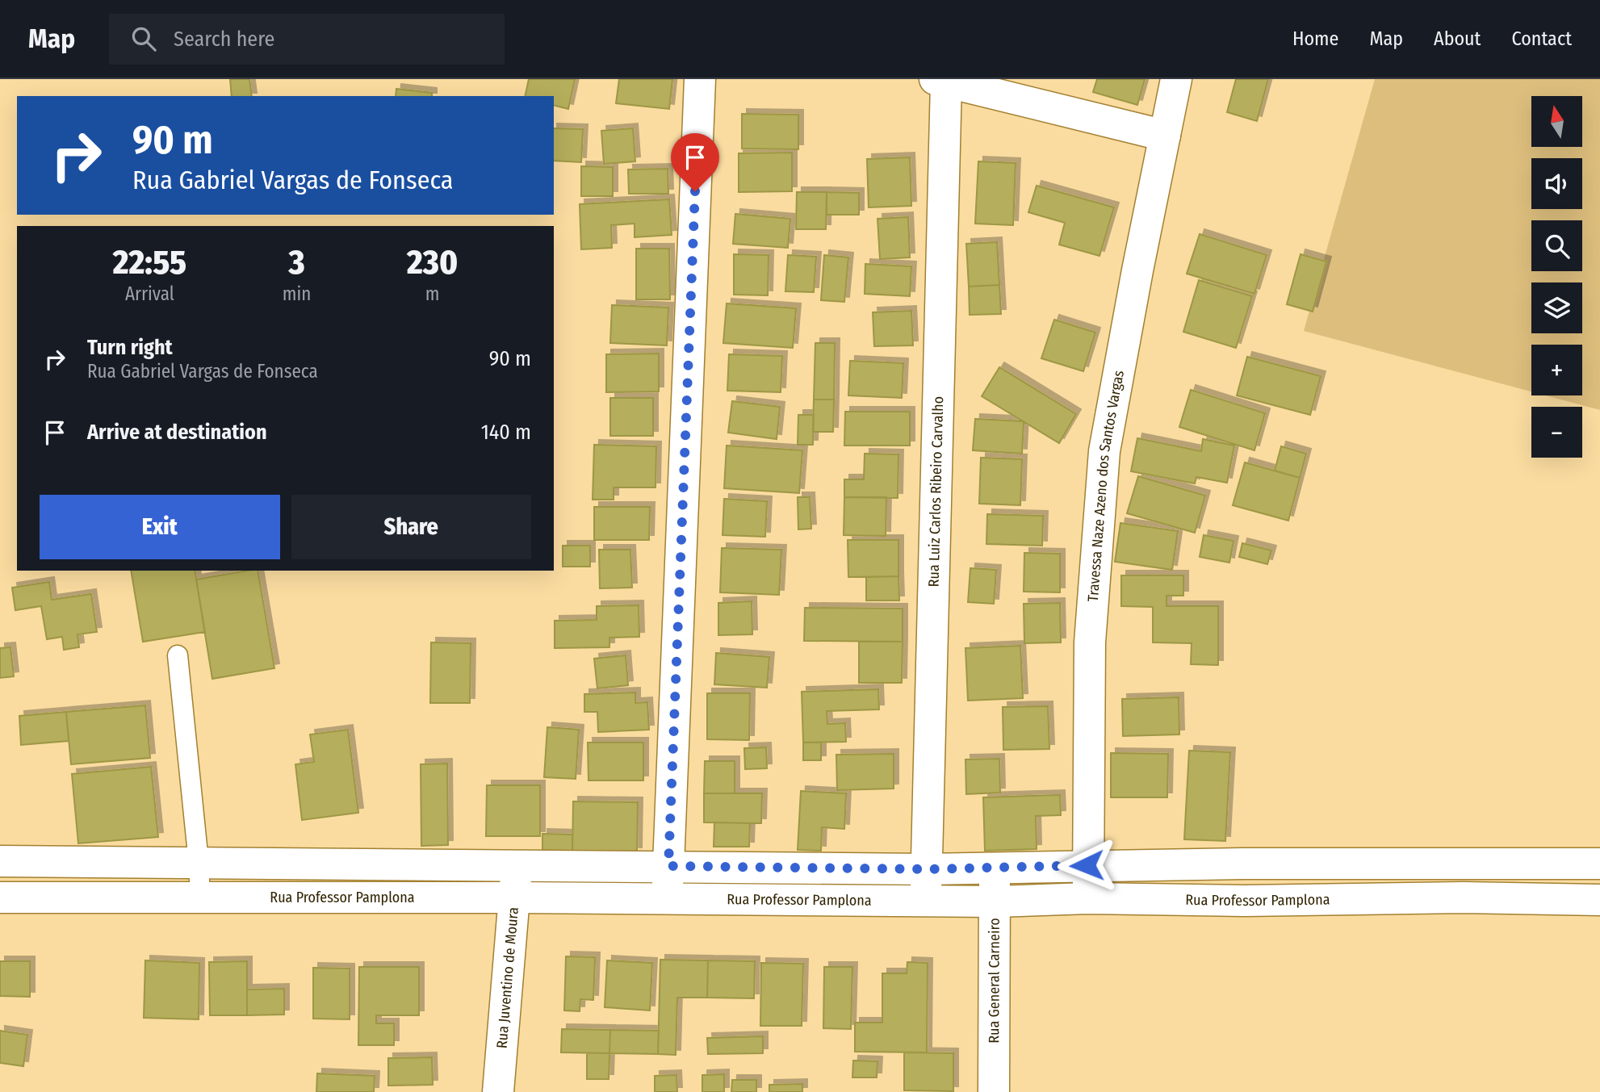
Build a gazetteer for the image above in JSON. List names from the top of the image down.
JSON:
{
  "streets": {
    "street": [
      "Travessa Naze Azeno dos Santos Vargas",
      "Rua Luiz Carlos Ribeiro Carvalho",
      "Rua Professor Pamplona",
      "Rua Juventino de Moura",
      "Rua General Carneiro"
    ]
  },
  "crossings": [
    ["Travessa Naze Azeno dos Santos Vargas", "Rua Professor Pamplona"],
    ["Rua Luiz Carlos Ribeiro Carvalho", "Rua Professor Pamplona"],
    ["Rua Professor Pamplona", "Rua Juventino de Moura"],
    ["Rua Professor Pamplona", "Rua General Carneiro"]
  ],
  "north": "top",
  "page": {
    "header": "Map",
    "search": "Search here",
    "nav": [
      "Home",
      "Map",
      "About",
      "Contact"
    ],
    "map_buttons": ["+", "−"],
    "turn": ["90 m", "Rua Gabriel Vargas de Fonseca"],
    "eta": [
      "22:55",
      "Arrival",
      "3",
      "min",
      "230",
      "m"
    ],
    "list": [
      {
        "name": "Turn right",
        "note": "Rua Gabriel Vargas de Fonseca",
        "value": "90 m"
      },
      {
        "name": "Arrive at destination",
        "value": "140 m"
      }
    ],
    "buttons": ["Exit", "Share"]
  }
}
